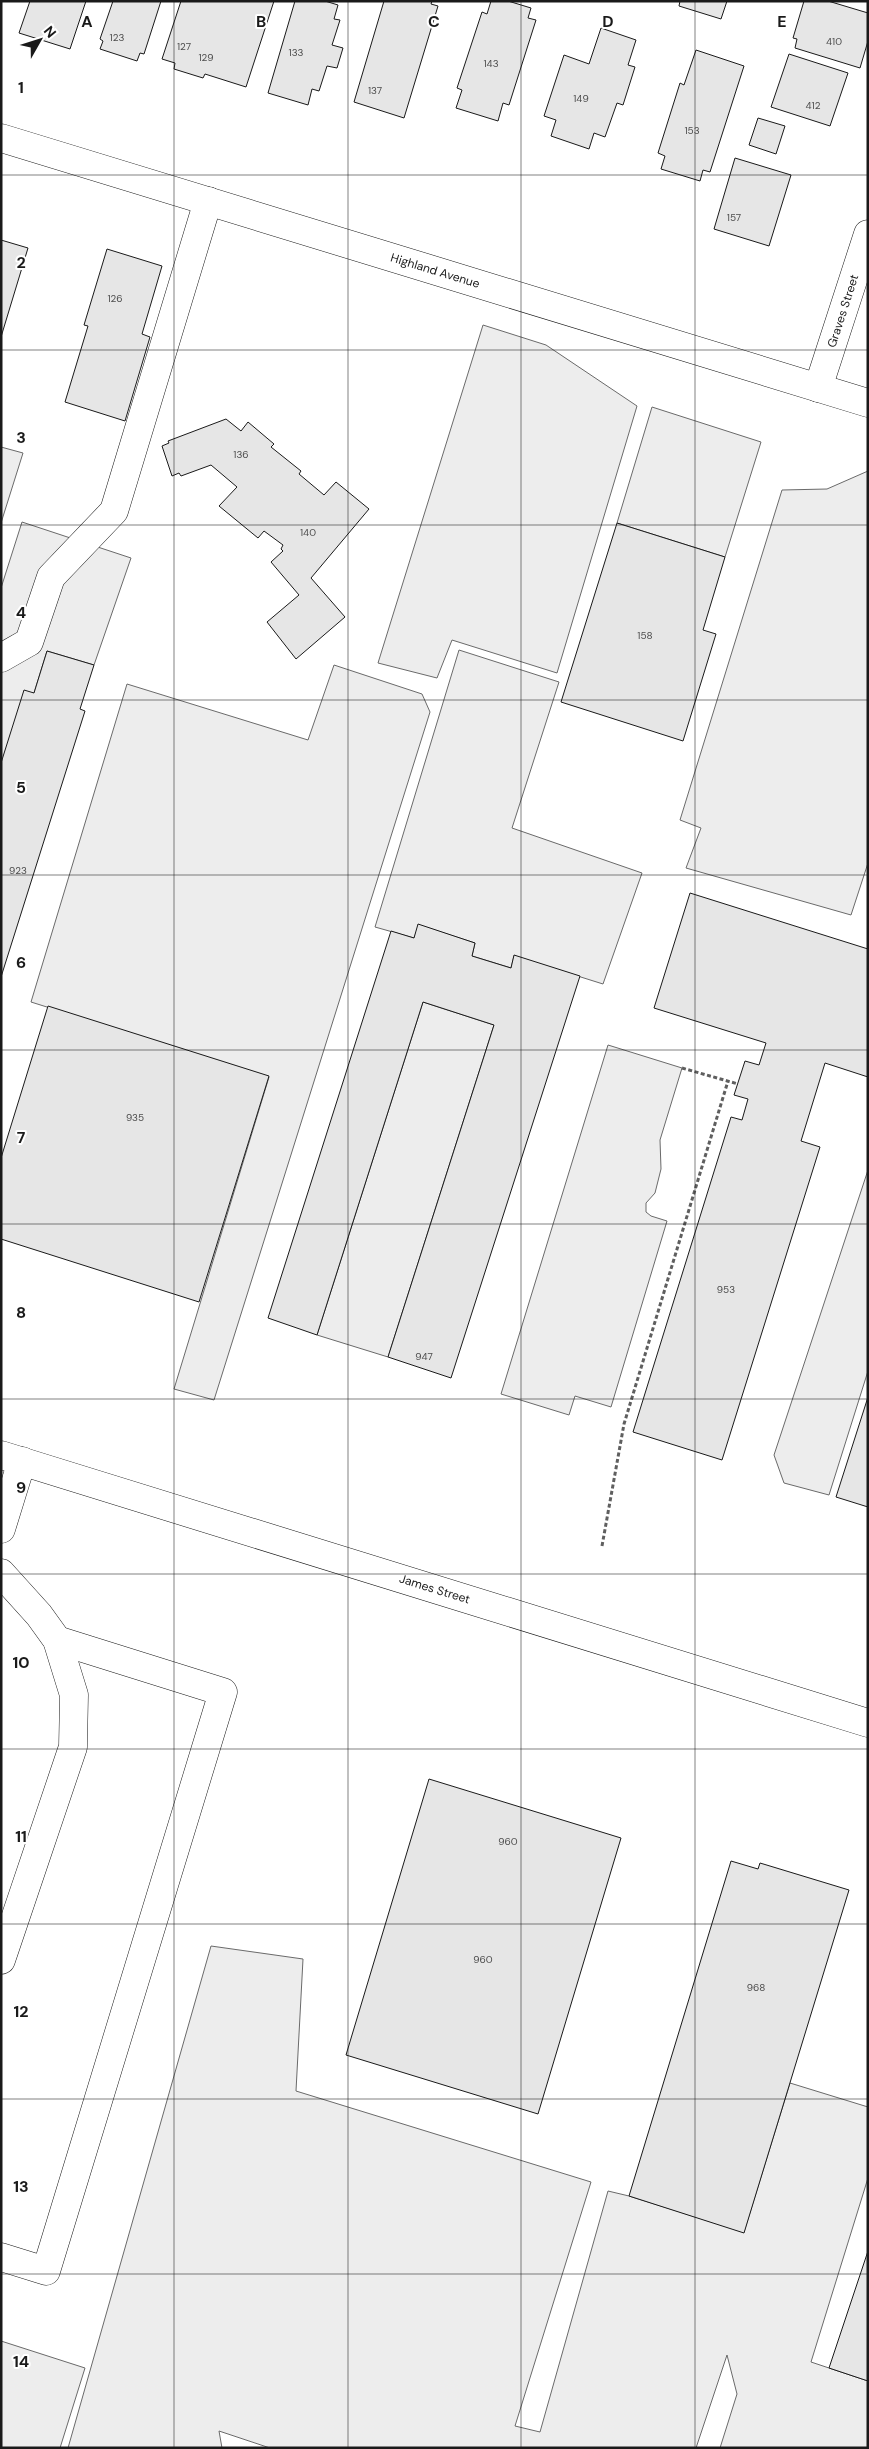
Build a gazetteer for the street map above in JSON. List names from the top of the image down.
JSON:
{
  "streets": {
    "street": ["Highland Avenue", "Graves Street", "James Street"]
  },
  "crossings": [
    ["Highland Avenue", "Graves Street"]
  ],
  "house_numbers": [
    "123",
    "410",
    "127",
    "133",
    "129",
    "143",
    "137",
    "149",
    "412",
    "153",
    "157",
    "126",
    "136",
    "140",
    "158",
    "923",
    "935",
    "953",
    "947",
    "960",
    "960",
    "968"
  ],
  "north": "top right",
  "grid": {
    "columns": [
      "A",
      "B",
      "C",
      "D",
      "E"
    ],
    "rows": [
      "1",
      "2",
      "3",
      "4",
      "5",
      "6",
      "7",
      "8",
      "9",
      "10",
      "11",
      "12",
      "13",
      "14"
    ]
  }
}
